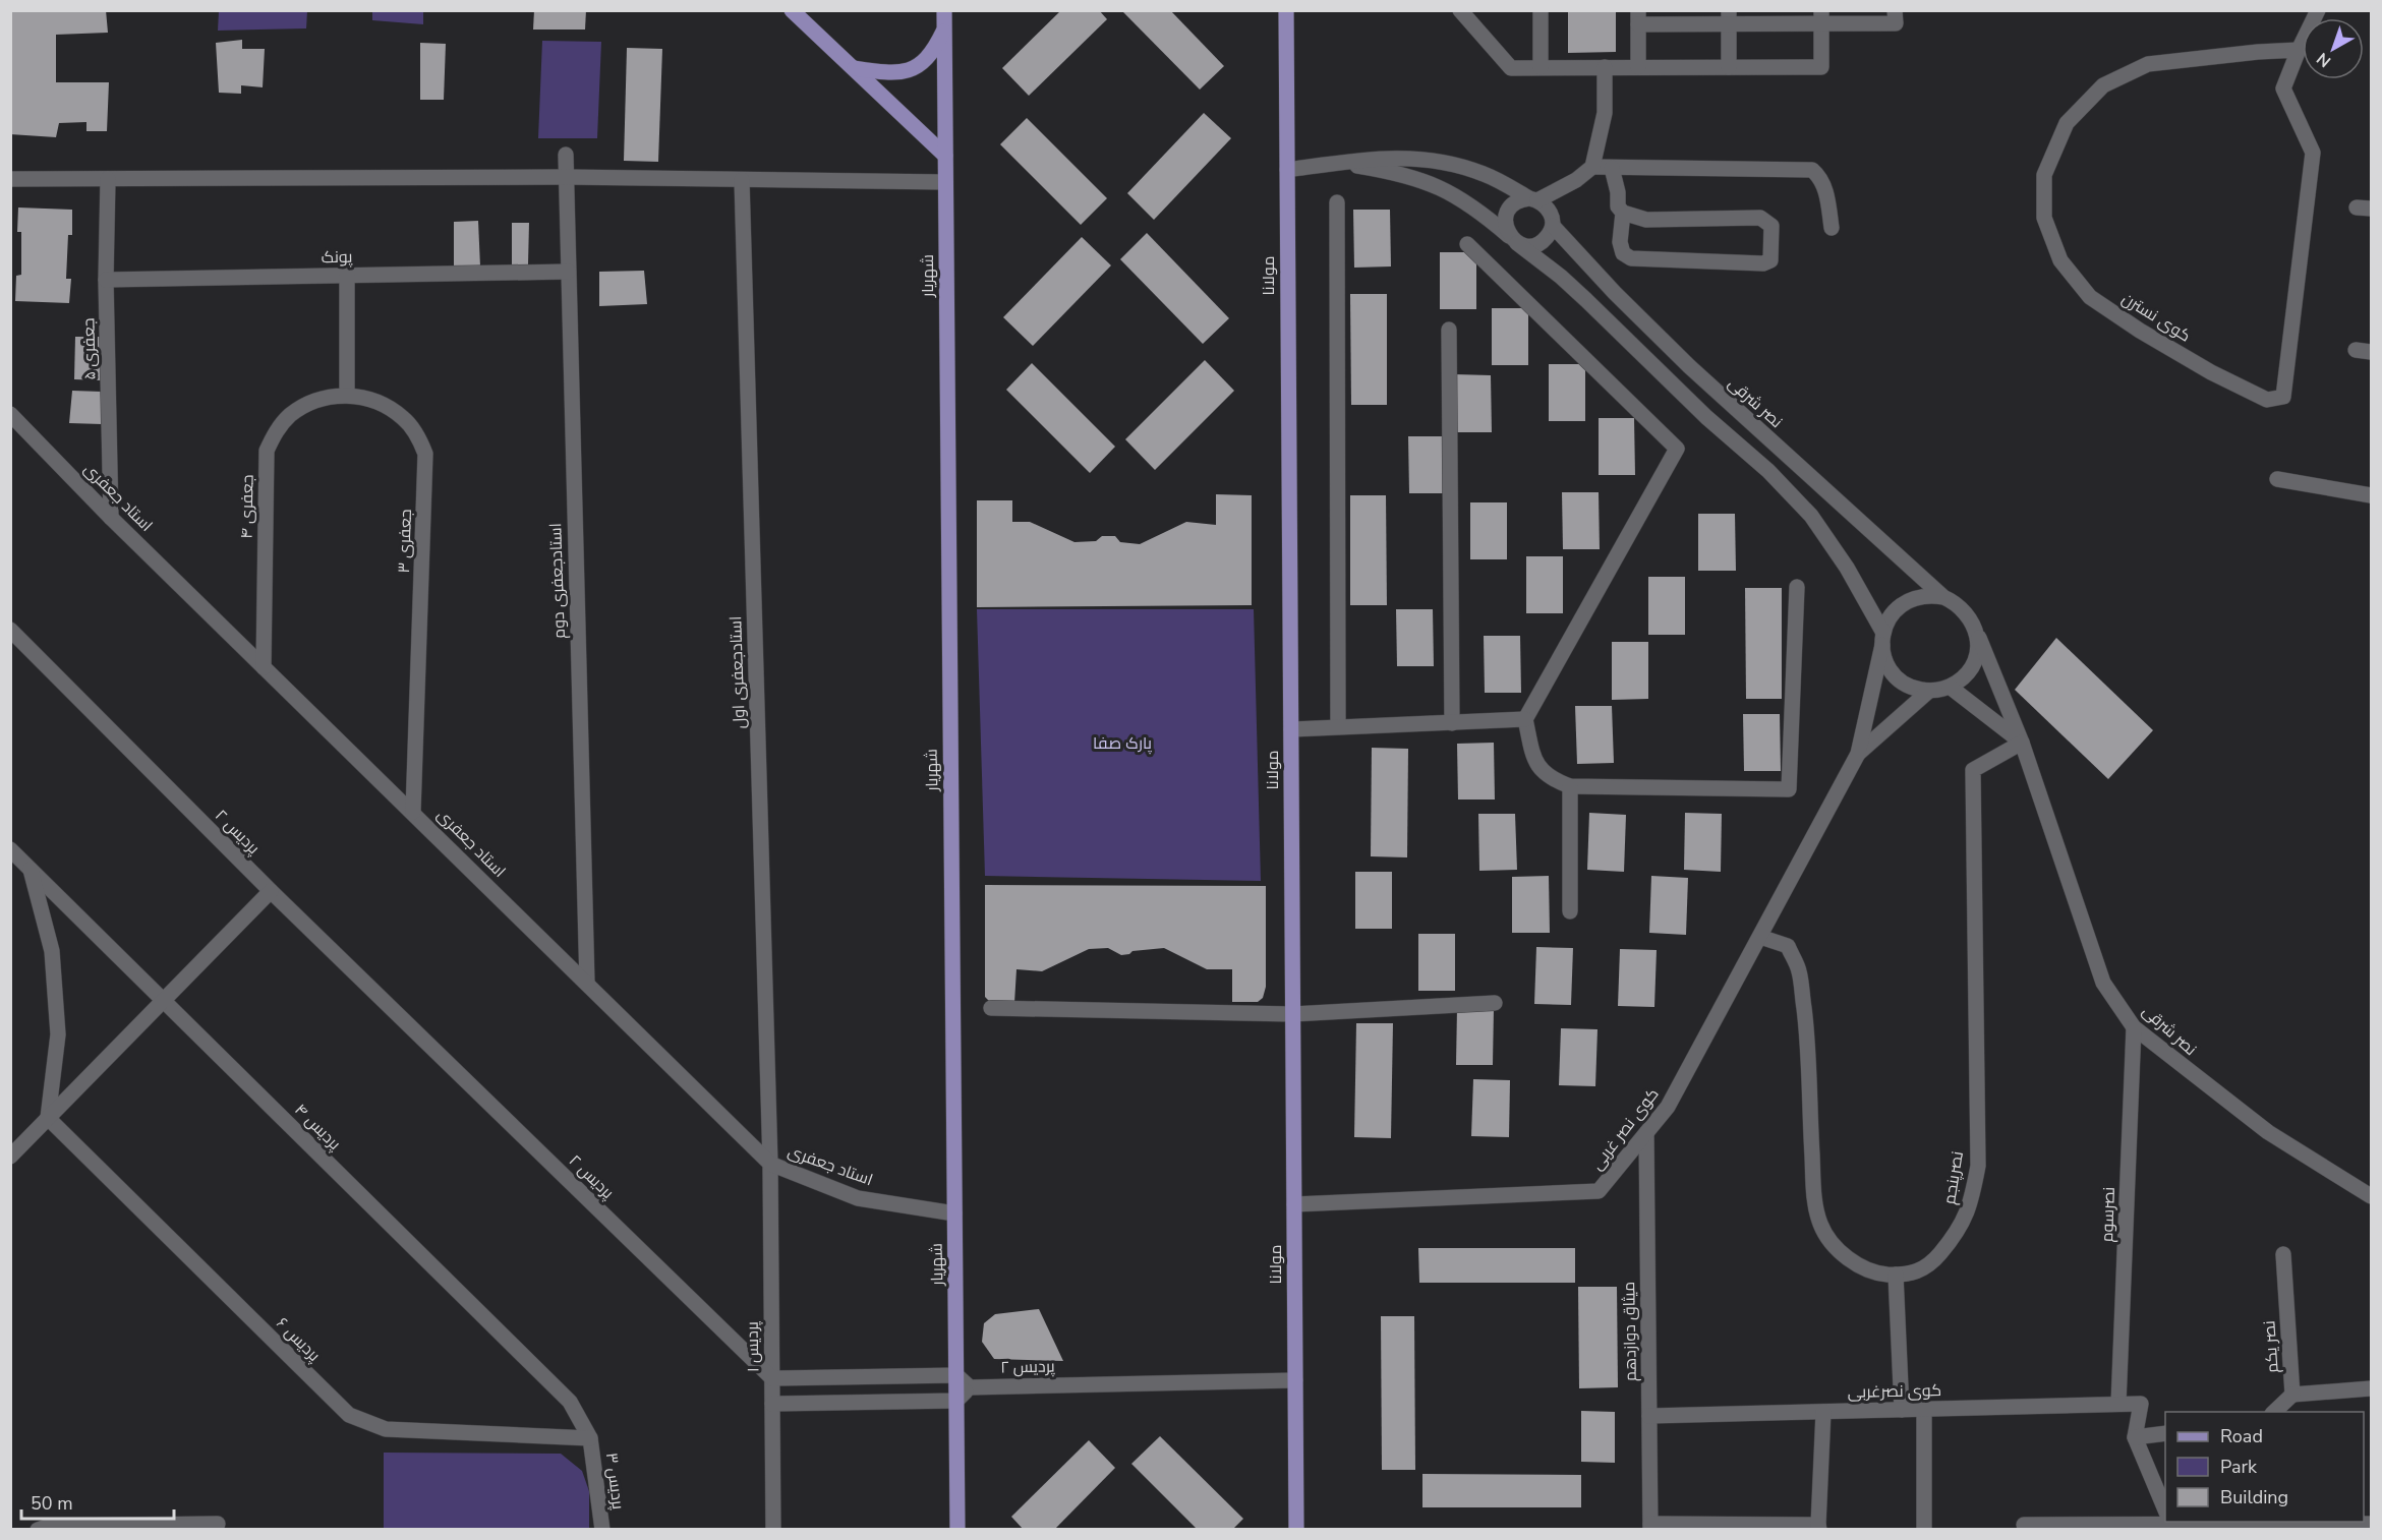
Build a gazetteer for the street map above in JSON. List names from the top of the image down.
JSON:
{
  "streets": {
    "main road": ["شهریار", "مولانا"],
    "street": [
      "پونک",
      "کوی نسترن",
      "جعفری ۵",
      "نصر شرقی",
      "استاد جعفری",
      "جعفری ۴",
      "جعفری ۳",
      "استادجعفری دوم",
      "استادجعفری اول",
      "پردیس ۲",
      "پردیس ۴",
      "کوی نصر غربی",
      "نصرپنجم",
      "نصرسوم",
      "میثاق دوازدهم",
      "پردیس ۶",
      "پردیس ۱",
      "نصر یکم",
      "کوی نصرغربی",
      "پردیس ۳"
    ]
  },
  "crossings": [
    ["پونک", "جعفری ۵"],
    ["پونک", "استادجعفری دوم"],
    ["شهریار", "استاد جعفری"],
    ["مولانا", "پردیس ۲"],
    ["مولانا", "کوی نصر غربی"],
    ["جعفری ۵", "استاد جعفری"],
    ["نصر شرقی", "کوی نصر غربی"],
    ["نصر شرقی", "نصرپنجم"],
    ["نصر شرقی", "نصرسوم"],
    ["استاد جعفری", "جعفری ۴"],
    ["استاد جعفری", "جعفری ۳"],
    ["استاد جعفری", "استادجعفری دوم"],
    ["استاد جعفری", "استادجعفری اول"],
    ["استاد جعفری", "پردیس ۱"],
    ["جعفری ۴", "جعفری ۳"],
    ["استادجعفری اول", "پردیس ۱"],
    ["پردیس ۲", "پردیس ۱"],
    ["پردیس ۴", "پردیس ۶"],
    ["پردیس ۴", "پردیس ۳"],
    ["کوی نصر غربی", "نصرپنجم"],
    ["کوی نصر غربی", "میثاق دوازدهم"],
    ["نصرسوم", "کوی نصرغربی"],
    ["میثاق دوازدهم", "کوی نصرغربی"],
    ["پردیس ۶", "پردیس ۳"]
  ],
  "parks": ["پارک صفا"],
  "legend": ["Road", "Park", "Building"],
  "scale_bar": "50 m",
  "north": "bottom left"
}
